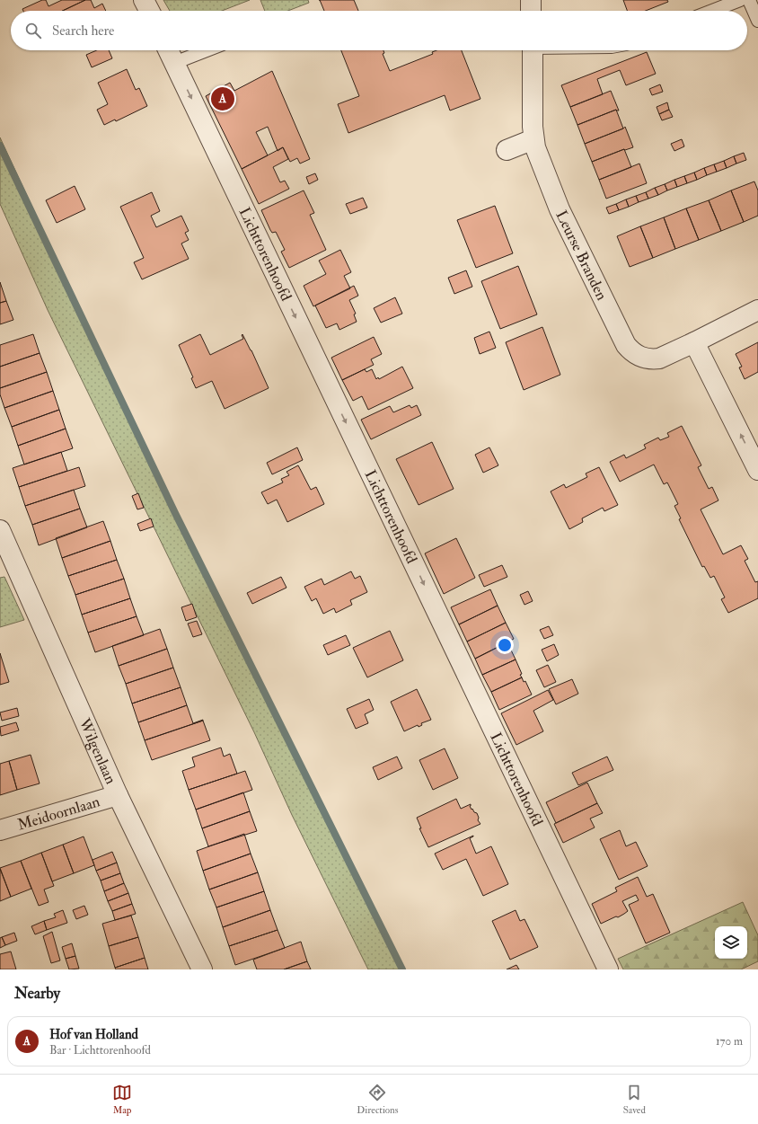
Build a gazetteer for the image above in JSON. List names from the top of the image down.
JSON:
{
  "streets": {
    "street": [
      "Lichttorenhoofd",
      "Leurse Branden",
      "Wilgenlaan",
      "Meidoornlaan"
    ]
  },
  "crossings": [
    ["Wilgenlaan", "Meidoornlaan"]
  ],
  "one_way": ["Lichttorenhoofd"],
  "page": {
    "search": "Search here",
    "pins": "A",
    "heading": "Nearby",
    "list": [
      {
        "mark": "A",
        "name": "Hof van Holland",
        "note": "Bar · Lichttorenhoofd",
        "value": "170 m"
      }
    ],
    "nav": ["Map", "Directions", "Saved"]
  }
}
